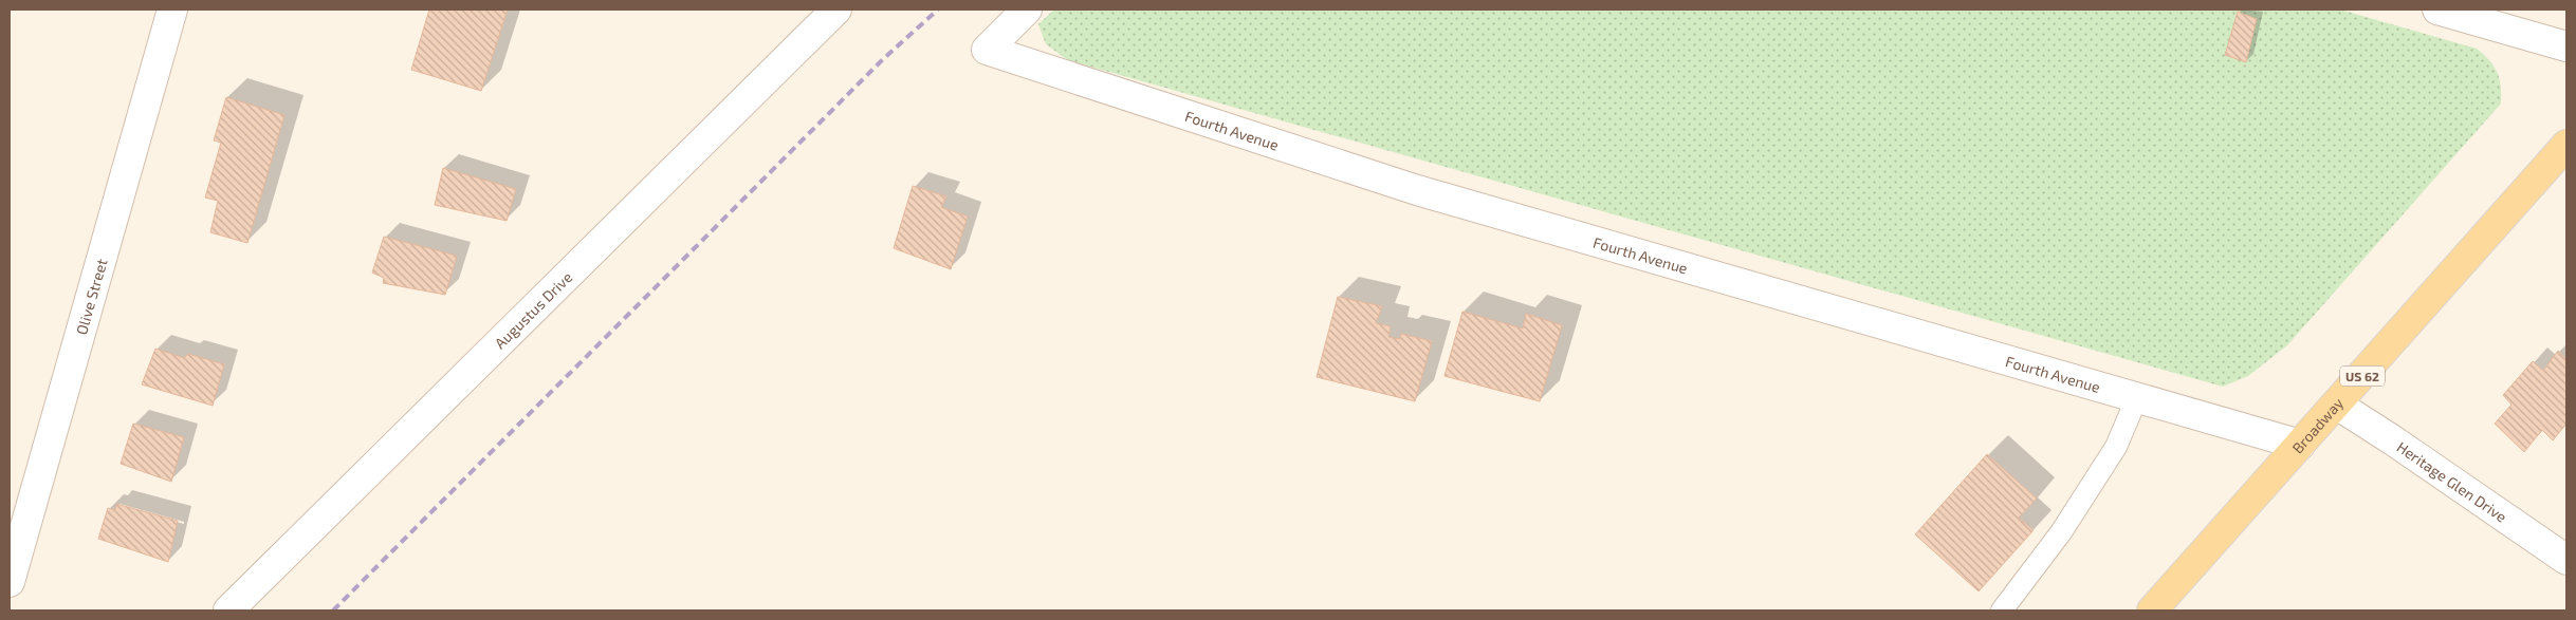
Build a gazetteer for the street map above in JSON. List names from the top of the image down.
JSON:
{
  "streets": {
    "main road": ["US 62", "Broadway"],
    "street": [
      "Fourth Avenue",
      "Olive Street",
      "Augustus Drive",
      "Heritage Glen Drive"
    ]
  },
  "crossings": [
    ["Fourth Avenue", "Broadway"],
    ["Broadway", "Heritage Glen Drive"]
  ]
}
